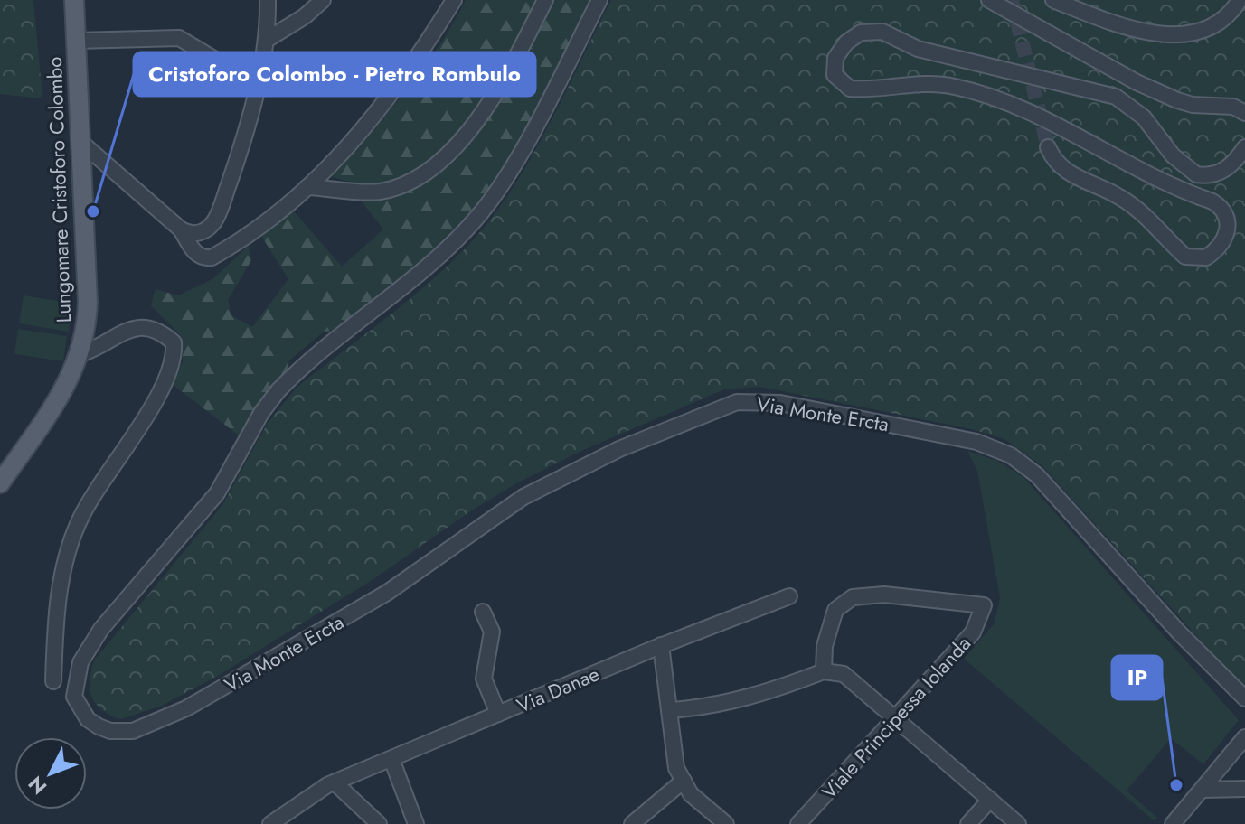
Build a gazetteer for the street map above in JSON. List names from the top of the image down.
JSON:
{
  "streets": {
    "main road": ["Lungomare Cristoforo Colombo"],
    "street": ["Via Monte Ercta", "Via Danae", "Viale Principessa Iolanda"]
  },
  "places": ["Cristoforo Colombo - Pietro Rombulo", "IP"],
  "north": "bottom left"
}
